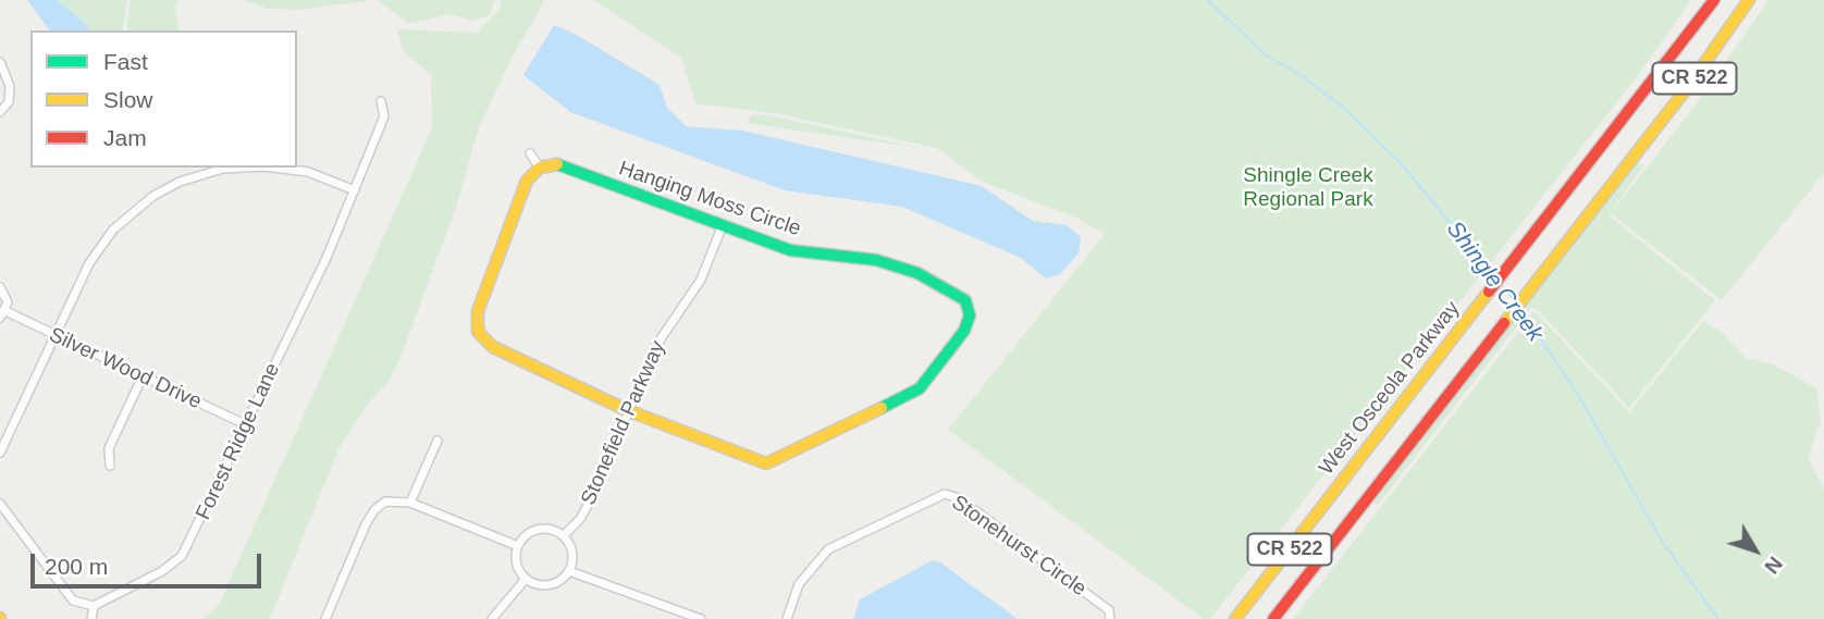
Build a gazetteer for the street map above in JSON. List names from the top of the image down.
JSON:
{
  "streets": {
    "main road": ["CR 522", "Hanging Moss Circle", "West Osceola Parkway"],
    "street": [
      "Silver Wood Drive",
      "Stonefield Parkway",
      "Forest Ridge Lane",
      "Stonehurst Circle"
    ]
  },
  "crossings": [
    ["Hanging Moss Circle", "Stonefield Parkway"],
    ["Silver Wood Drive", "Forest Ridge Lane"]
  ],
  "water": ["Shingle Creek"],
  "parks": ["Shingle Creek Regional Park"],
  "legend": ["Fast", "Slow", "Jam"],
  "scale_bar": "200 m",
  "north": "bottom right"
}
